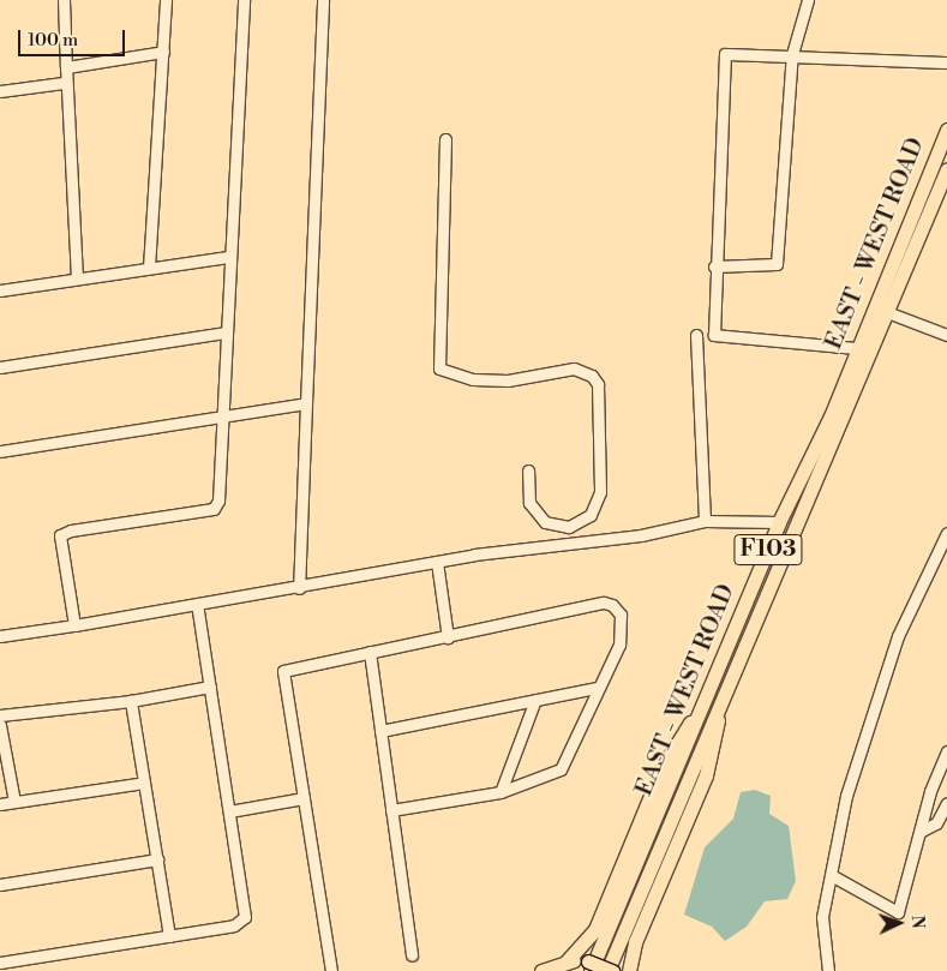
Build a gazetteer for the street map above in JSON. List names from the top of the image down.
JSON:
{
  "streets": {
    "main road": ["EAST - WEST ROAD", "F103"]
  },
  "scale_bar": "100 m",
  "north": "right"
}
